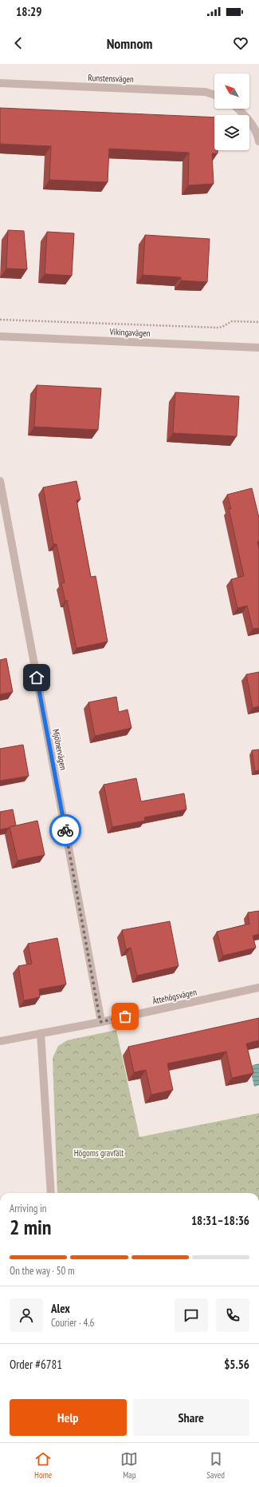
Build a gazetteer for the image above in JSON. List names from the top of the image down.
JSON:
{
  "streets": {
    "street": [
      "Runstensvägen",
      "Vikingavägen",
      "Mjölnervägen",
      "Ättehögsvägen"
    ]
  },
  "crossings": [
    ["Mjölnervägen", "Ättehögsvägen"]
  ],
  "parks": ["Högoms gravfält"],
  "north": "top left",
  "page": {
    "status": "18:29",
    "header": "Nomnom",
    "heading": ["2 min", "Arriving in", "18:31–18:36"],
    "panel": [
      "Alex",
      "Courier · 4.6",
      "Order #6781",
      "$5.56"
    ],
    "bar": "On the way · 50 m",
    "buttons": ["Help", "Share"],
    "tabs": ["Home", "Map", "Saved"]
  }
}
